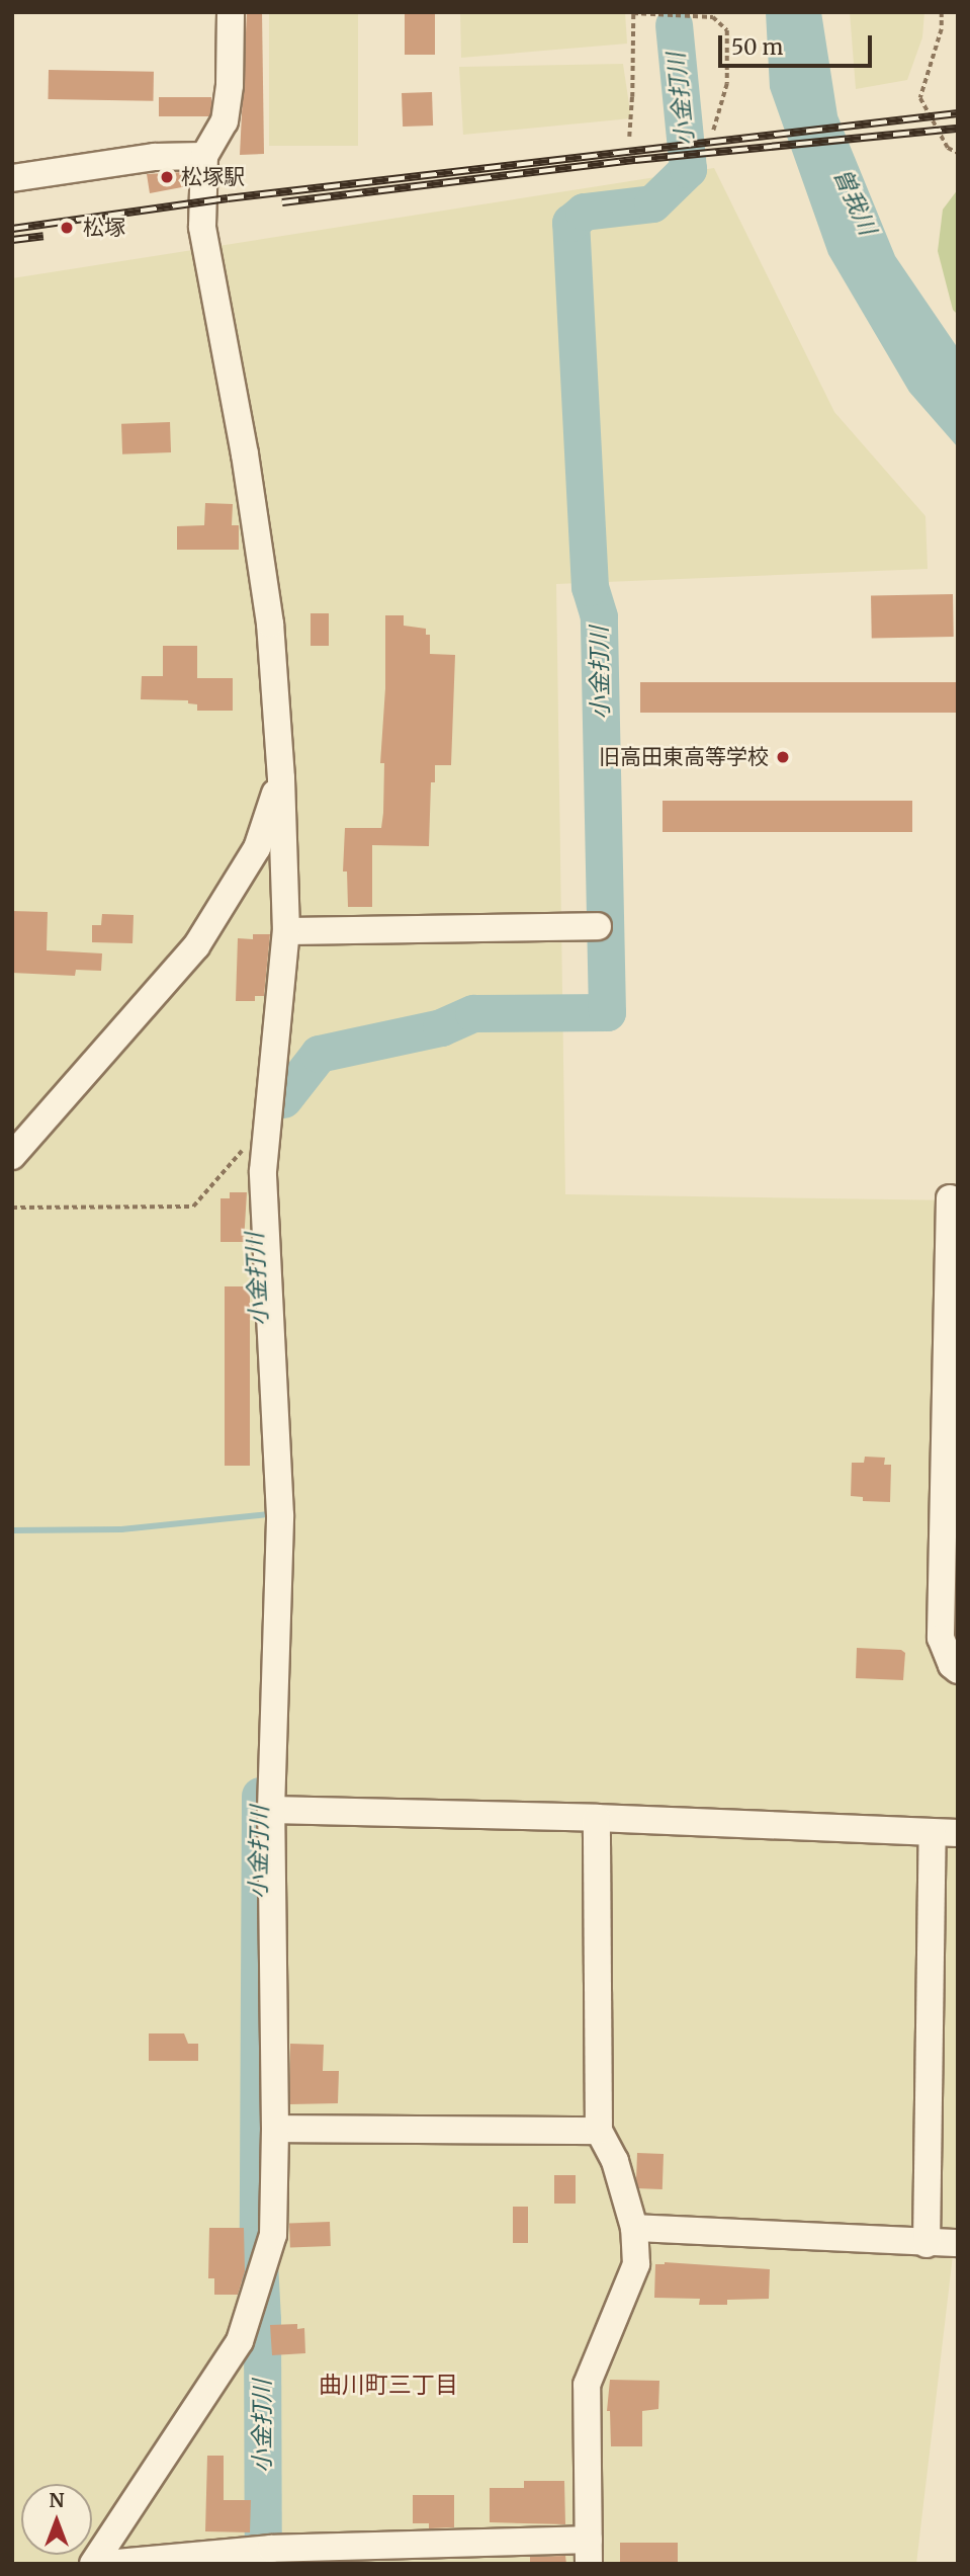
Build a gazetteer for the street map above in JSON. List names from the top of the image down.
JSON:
{
  "districts": ["曲川町三丁目"],
  "water": ["小金打川", "曽我川"],
  "places": ["松塚駅", "松塚", "旧高田東高等学校"],
  "scale_bar": "50 m",
  "north": "top"
}
